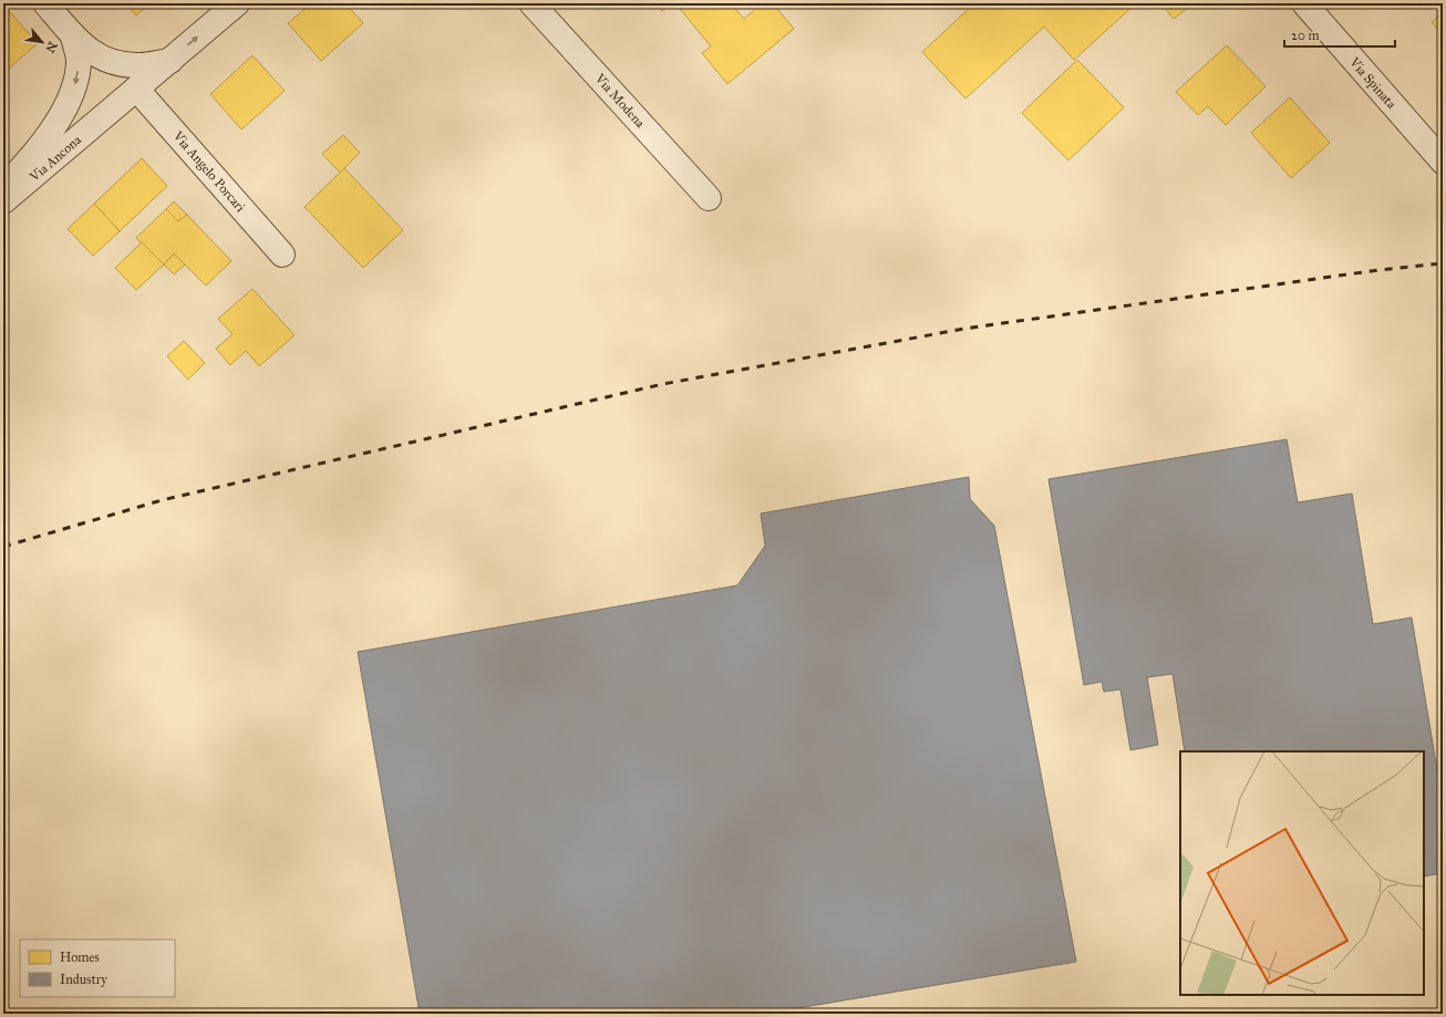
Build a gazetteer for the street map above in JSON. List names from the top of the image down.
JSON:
{
  "streets": {
    "street": [
      "Via Spinata",
      "Via Modena",
      "Via Ancona",
      "Via Angelo Porcari"
    ]
  },
  "crossings": [
    ["Via Ancona", "Via Angelo Porcari"]
  ],
  "legend": ["Homes", "Industry"],
  "scale_bar": "20 m",
  "north": "bottom right"
}
